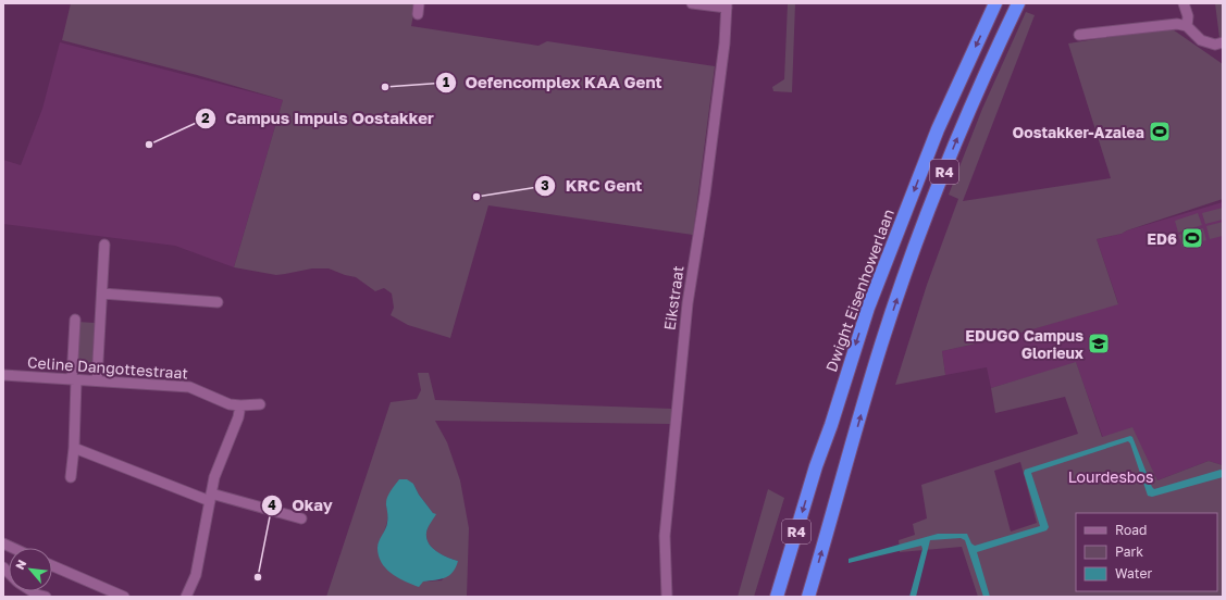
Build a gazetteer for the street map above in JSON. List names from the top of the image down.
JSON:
{
  "streets": {
    "highway": ["R4", "Dwight Eisenhowerlaan"],
    "street": ["Eikstraat", "Celine Dangottestraat"]
  },
  "parks": ["Lourdesbos"],
  "places": {
    "other": [
      "Oefencomplex KAA Gent",
      "Campus Impuls Oostakker",
      "KRC Gent",
      "Okay"
    ],
    "sports": ["Oostakker-Azalea", "ED6"],
    "school or university": ["EDUGO Campus Glorieux"]
  },
  "legend": ["Road", "Park", "Water"],
  "north": "top left"
}
